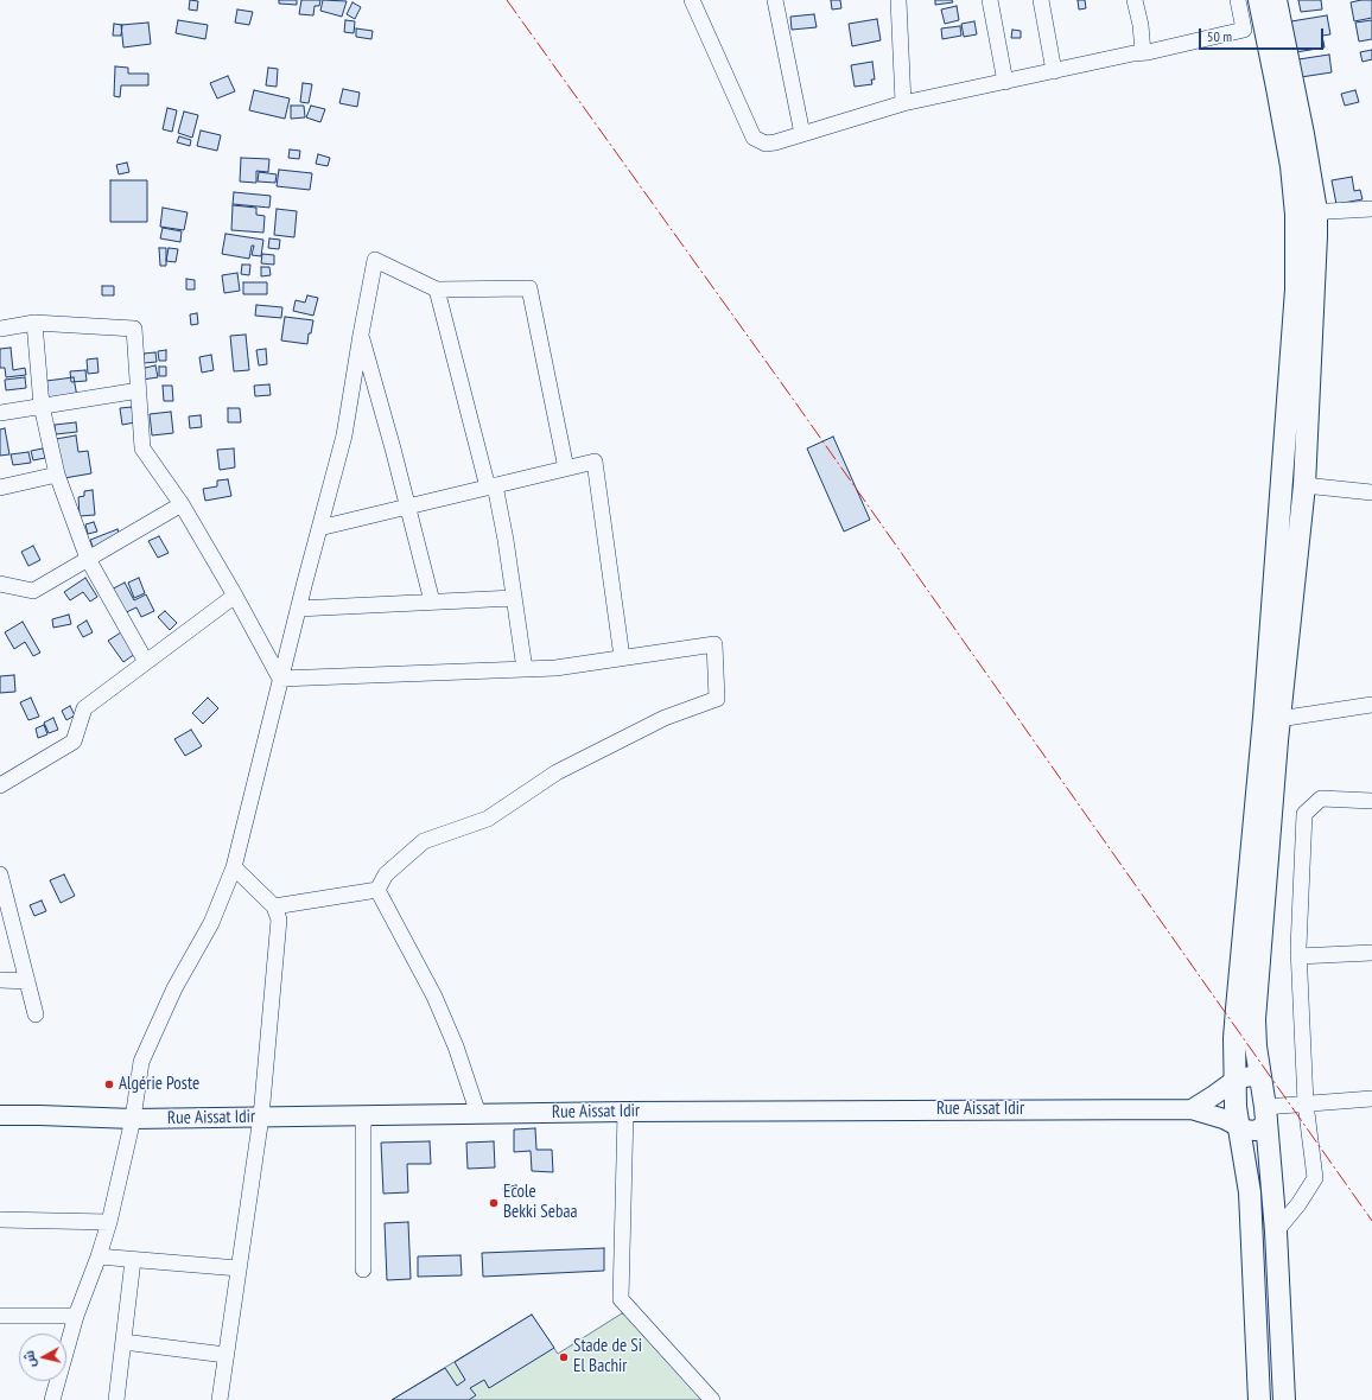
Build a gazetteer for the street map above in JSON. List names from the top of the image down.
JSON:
{
  "streets": {
    "street": ["Rue Aissat Idir"]
  },
  "places": ["Algérie Poste", "Ecole Bekki Sebaa", "Stade de Si El Bachir"],
  "scale_bar": "50 m",
  "north": "left"
}
